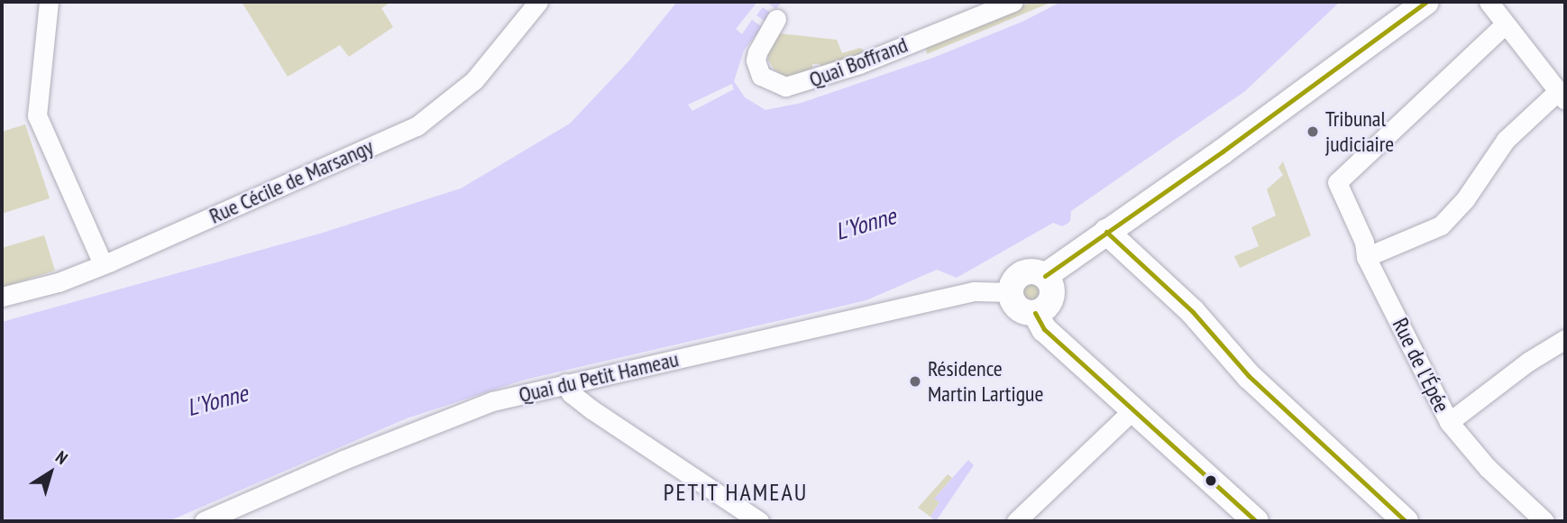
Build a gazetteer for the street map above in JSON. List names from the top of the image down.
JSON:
{
  "streets": {
    "street": [
      "Quai Boffrand",
      "Rue Cécile de Marsangy",
      "Rue de l'Épée",
      "Quai du Petit Hameau"
    ]
  },
  "districts": ["PETIT HAMEAU"],
  "water": ["L'Yonne"],
  "places": ["Tribunal judiciaire", "Résidence Martin Lartigue"],
  "north": "top right"
}
